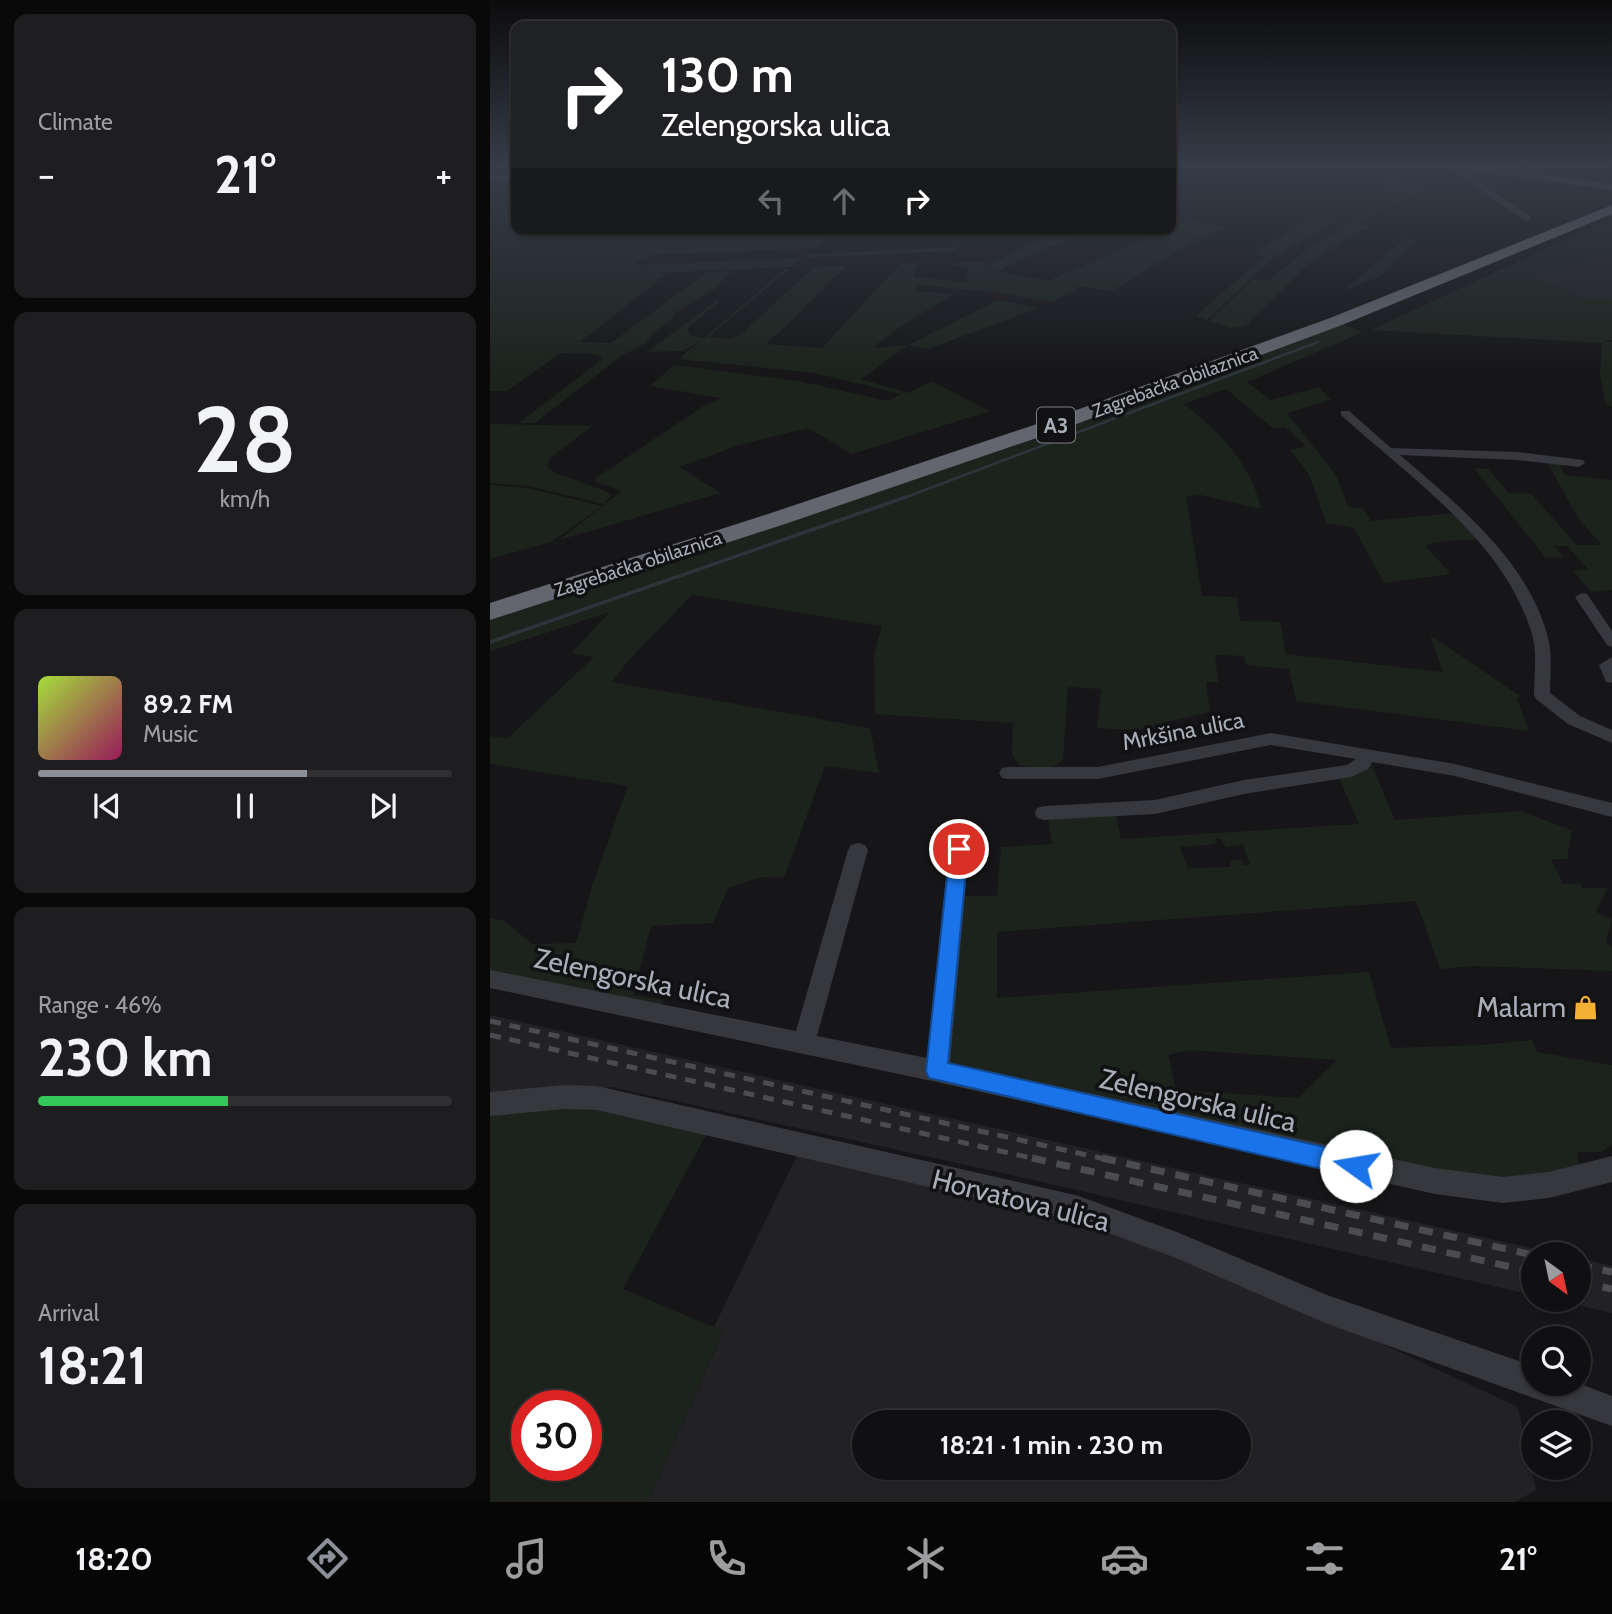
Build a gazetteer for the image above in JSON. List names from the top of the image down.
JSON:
{
  "streets": {
    "highway": ["Zagrebačka obilaznica", "A3"],
    "street": ["Mrkšina ulica", "Zelengorska ulica", "Horvatova ulica"]
  },
  "places": {
    "shop": ["Malarm"]
  },
  "north": "bottom right",
  "page": {
    "tile": [
      "Climate",
      ["28", "km/h"],
      ["Range · 46%", "230 km"],
      ["Arrival", "18:21"]
    ],
    "turn": ["130 m", "Zelengorska ulica"],
    "heat": ["−", "21°", "+"],
    "song": ["89.2 FM", "Music"],
    "limit": "30",
    "trip": "18:21 · 1 min · 230 m",
    "tabs": ["18:20", "21°"]
  }
}
